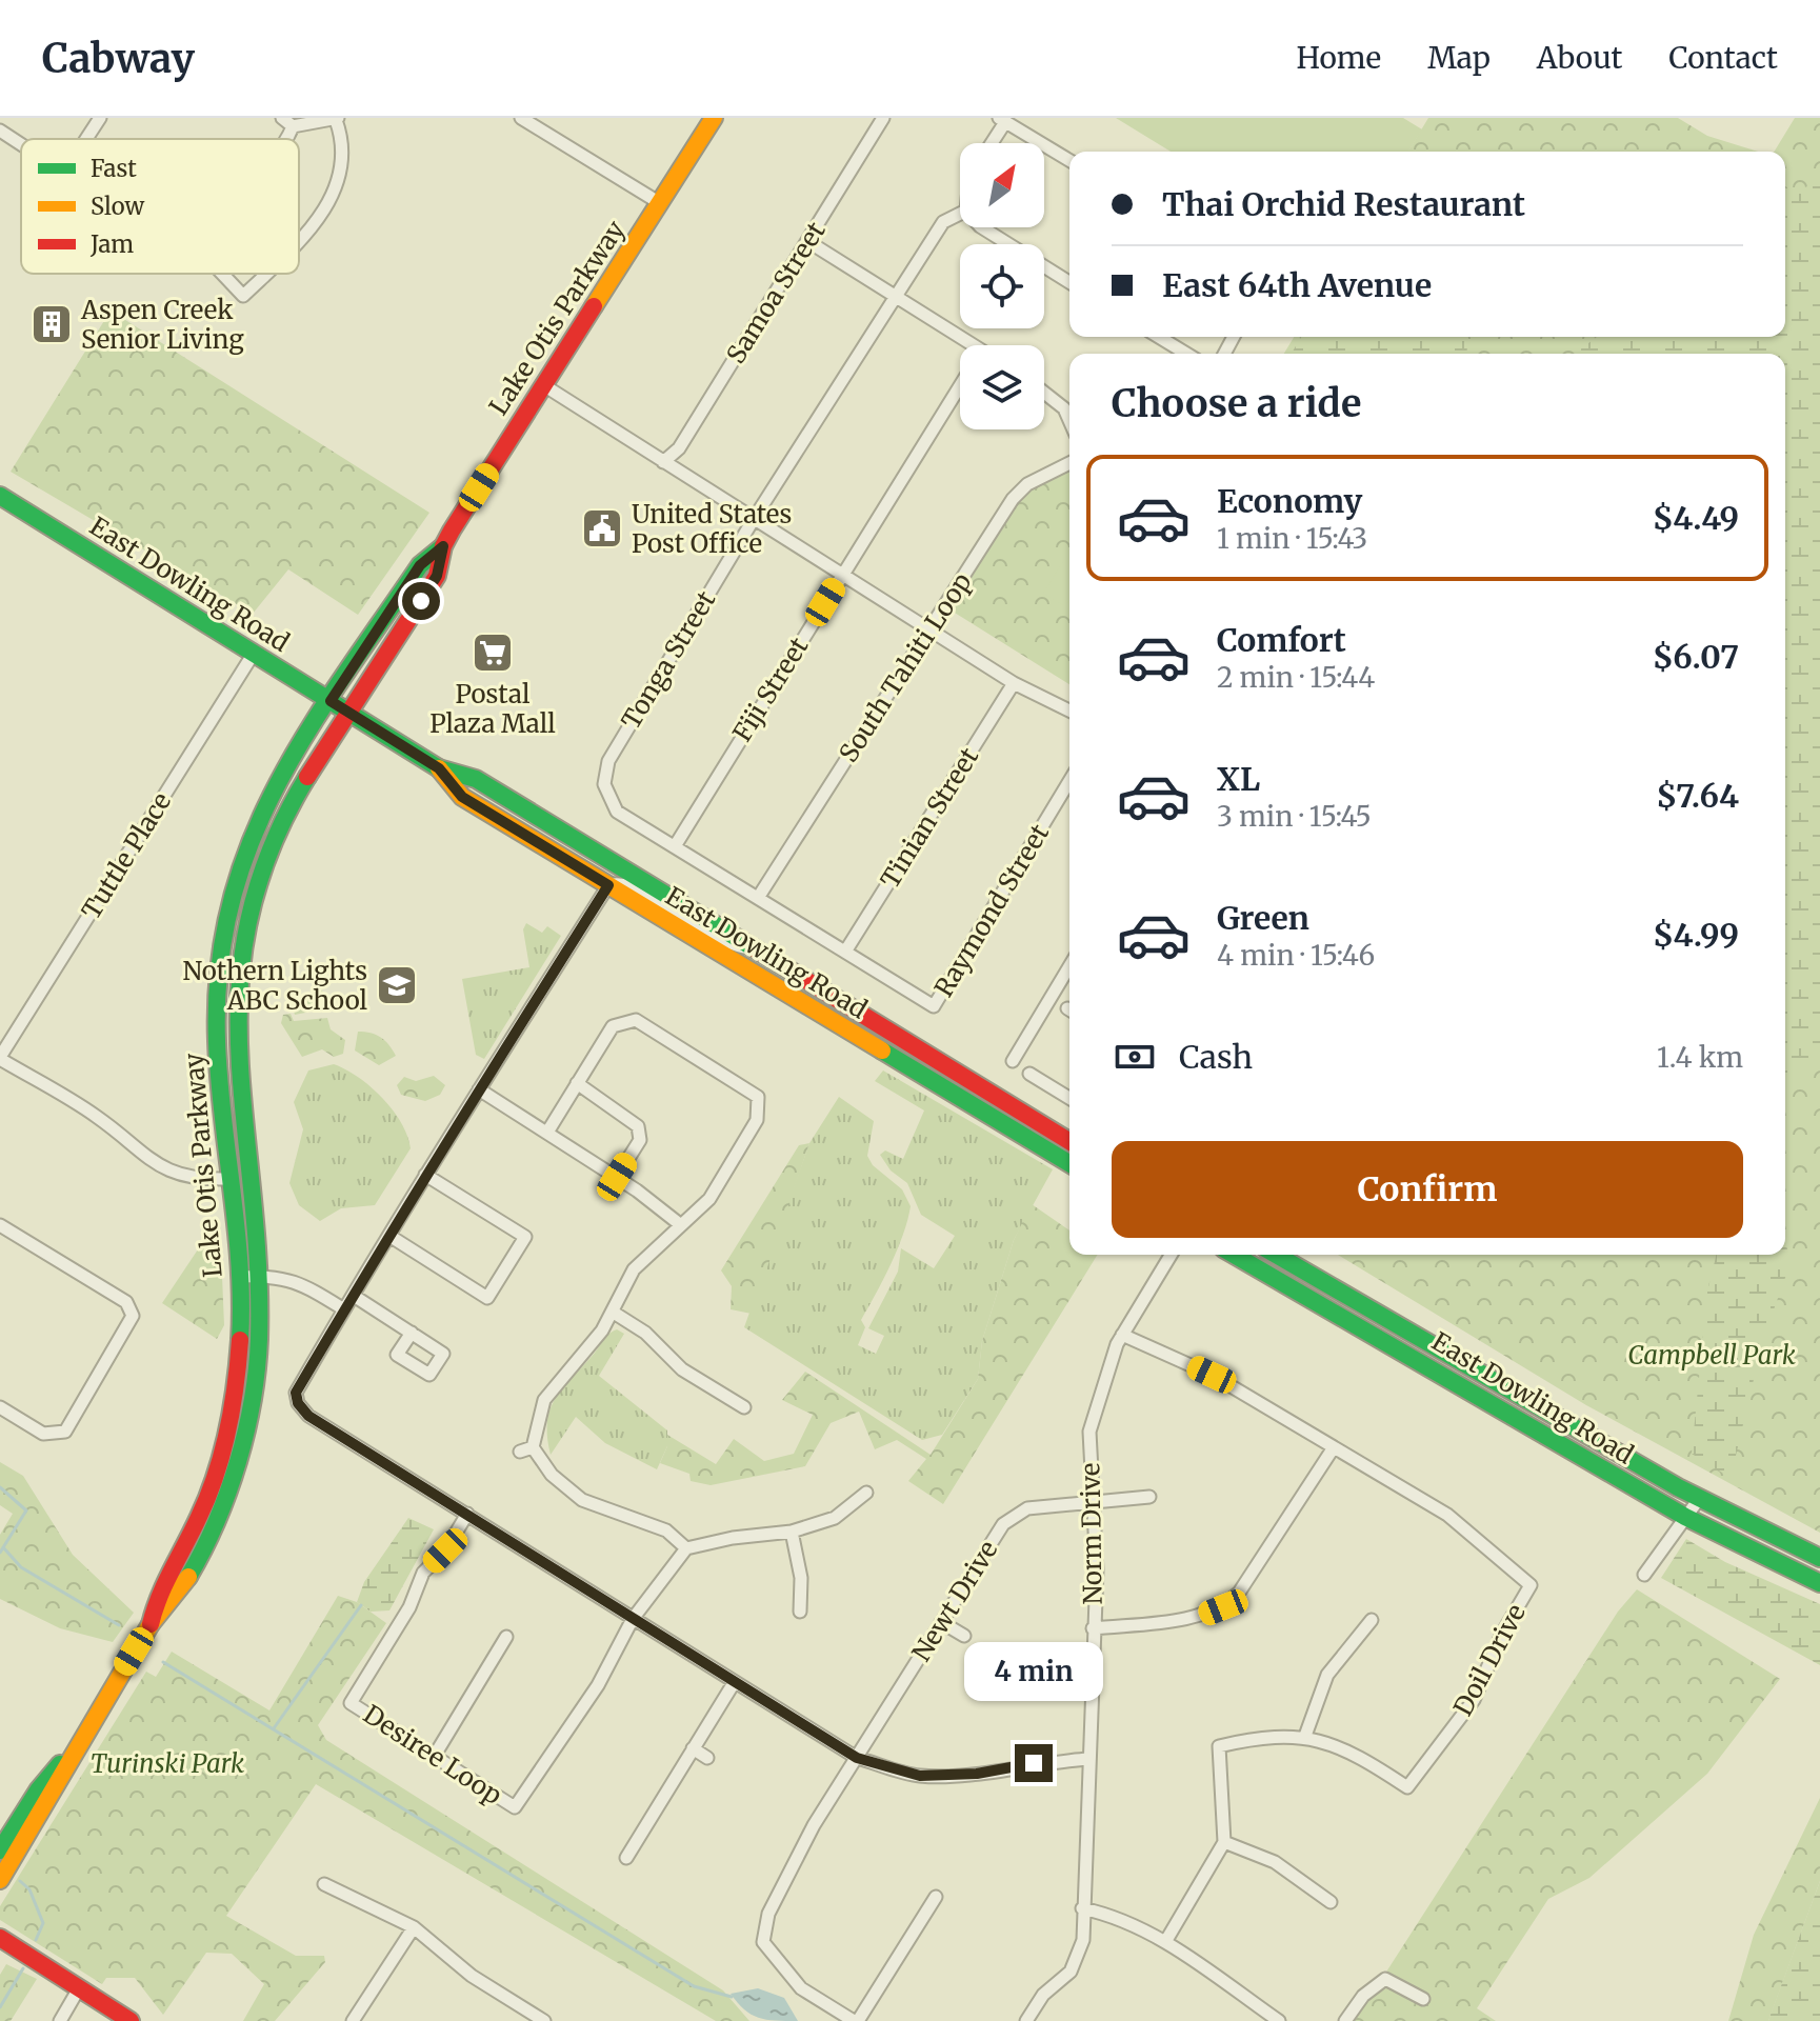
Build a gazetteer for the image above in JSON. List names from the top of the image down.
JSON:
{
  "streets": {
    "main road": ["Lake Otis Parkway", "East Dowling Road"],
    "street": [
      "Samoa Street",
      "Tonga Street",
      "South Tahiti Loop",
      "Fiji Street",
      "Tinian Street",
      "Tuttle Place",
      "Raymond Street",
      "Norm Drive",
      "Newt Drive",
      "Doil Drive",
      "Desiree Loop"
    ]
  },
  "crossings": [
    ["Lake Otis Parkway", "East Dowling Road"],
    ["East Dowling Road", "Tuttle Place"],
    ["Tonga Street", "South Tahiti Loop"],
    ["Tonga Street", "Fiji Street"],
    ["Tonga Street", "Tinian Street"],
    ["Tonga Street", "Raymond Street"],
    ["Norm Drive", "Newt Drive"],
    ["Norm Drive", "Doil Drive"]
  ],
  "parks": ["Campbell Park", "Turinski Park"],
  "places": {
    "building": ["Aspen Creek Senior Living"],
    "public building": ["United States Post Office"],
    "supermarket": ["Postal Plaza Mall"],
    "school or university": ["Nothern Lights ABC School"]
  },
  "legend": ["Fast", "Slow", "Jam"],
  "north": "top right",
  "page": {
    "header": "Cabway",
    "nav": [
      "Home",
      "Map",
      "About",
      "Contact"
    ],
    "banner": ["Thai Orchid Restaurant", "East 64th Avenue"],
    "heading": "Choose a ride",
    "list": [
      {
        "name": "Economy",
        "note": "1 min · 15:43",
        "value": "$4.49"
      },
      {
        "name": "Comfort",
        "note": "2 min · 15:44",
        "value": "$6.07"
      },
      {
        "name": "XL",
        "note": "3 min · 15:45",
        "value": "$7.64"
      },
      {
        "name": "Green",
        "note": "4 min · 15:46",
        "value": "$4.99"
      }
    ],
    "pay": ["Cash", "1.4 km"],
    "buttons": "Confirm",
    "bubble": "4 min"
  }
}
